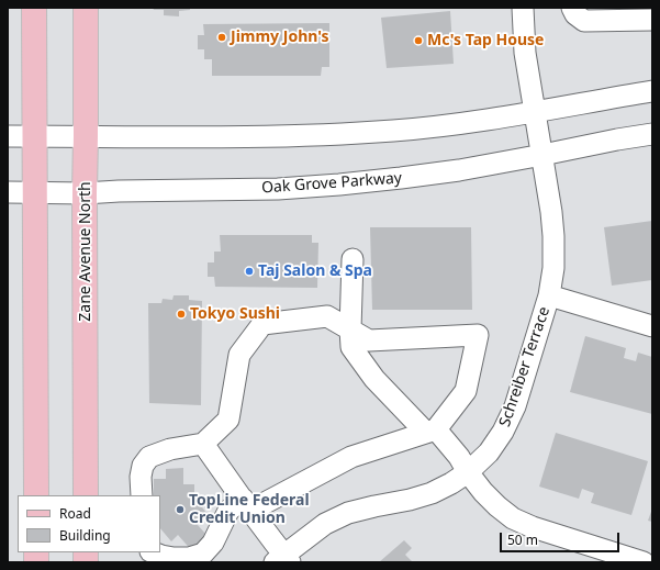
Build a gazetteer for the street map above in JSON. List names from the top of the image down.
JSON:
{
  "streets": {
    "main road": ["Zane Avenue North"],
    "street": ["Oak Grove Parkway", "Schreiber Terrace"]
  },
  "crossings": [
    ["Oak Grove Parkway", "Zane Avenue North"],
    ["Oak Grove Parkway", "Schreiber Terrace"]
  ],
  "places": [
    "Jimmy John's",
    "Mc's Tap House",
    "Taj Salon & Spa",
    "Tokyo Sushi",
    "TopLine Federal Credit Union"
  ],
  "legend": ["Road", "Building"],
  "scale_bar": "50 m"
}
